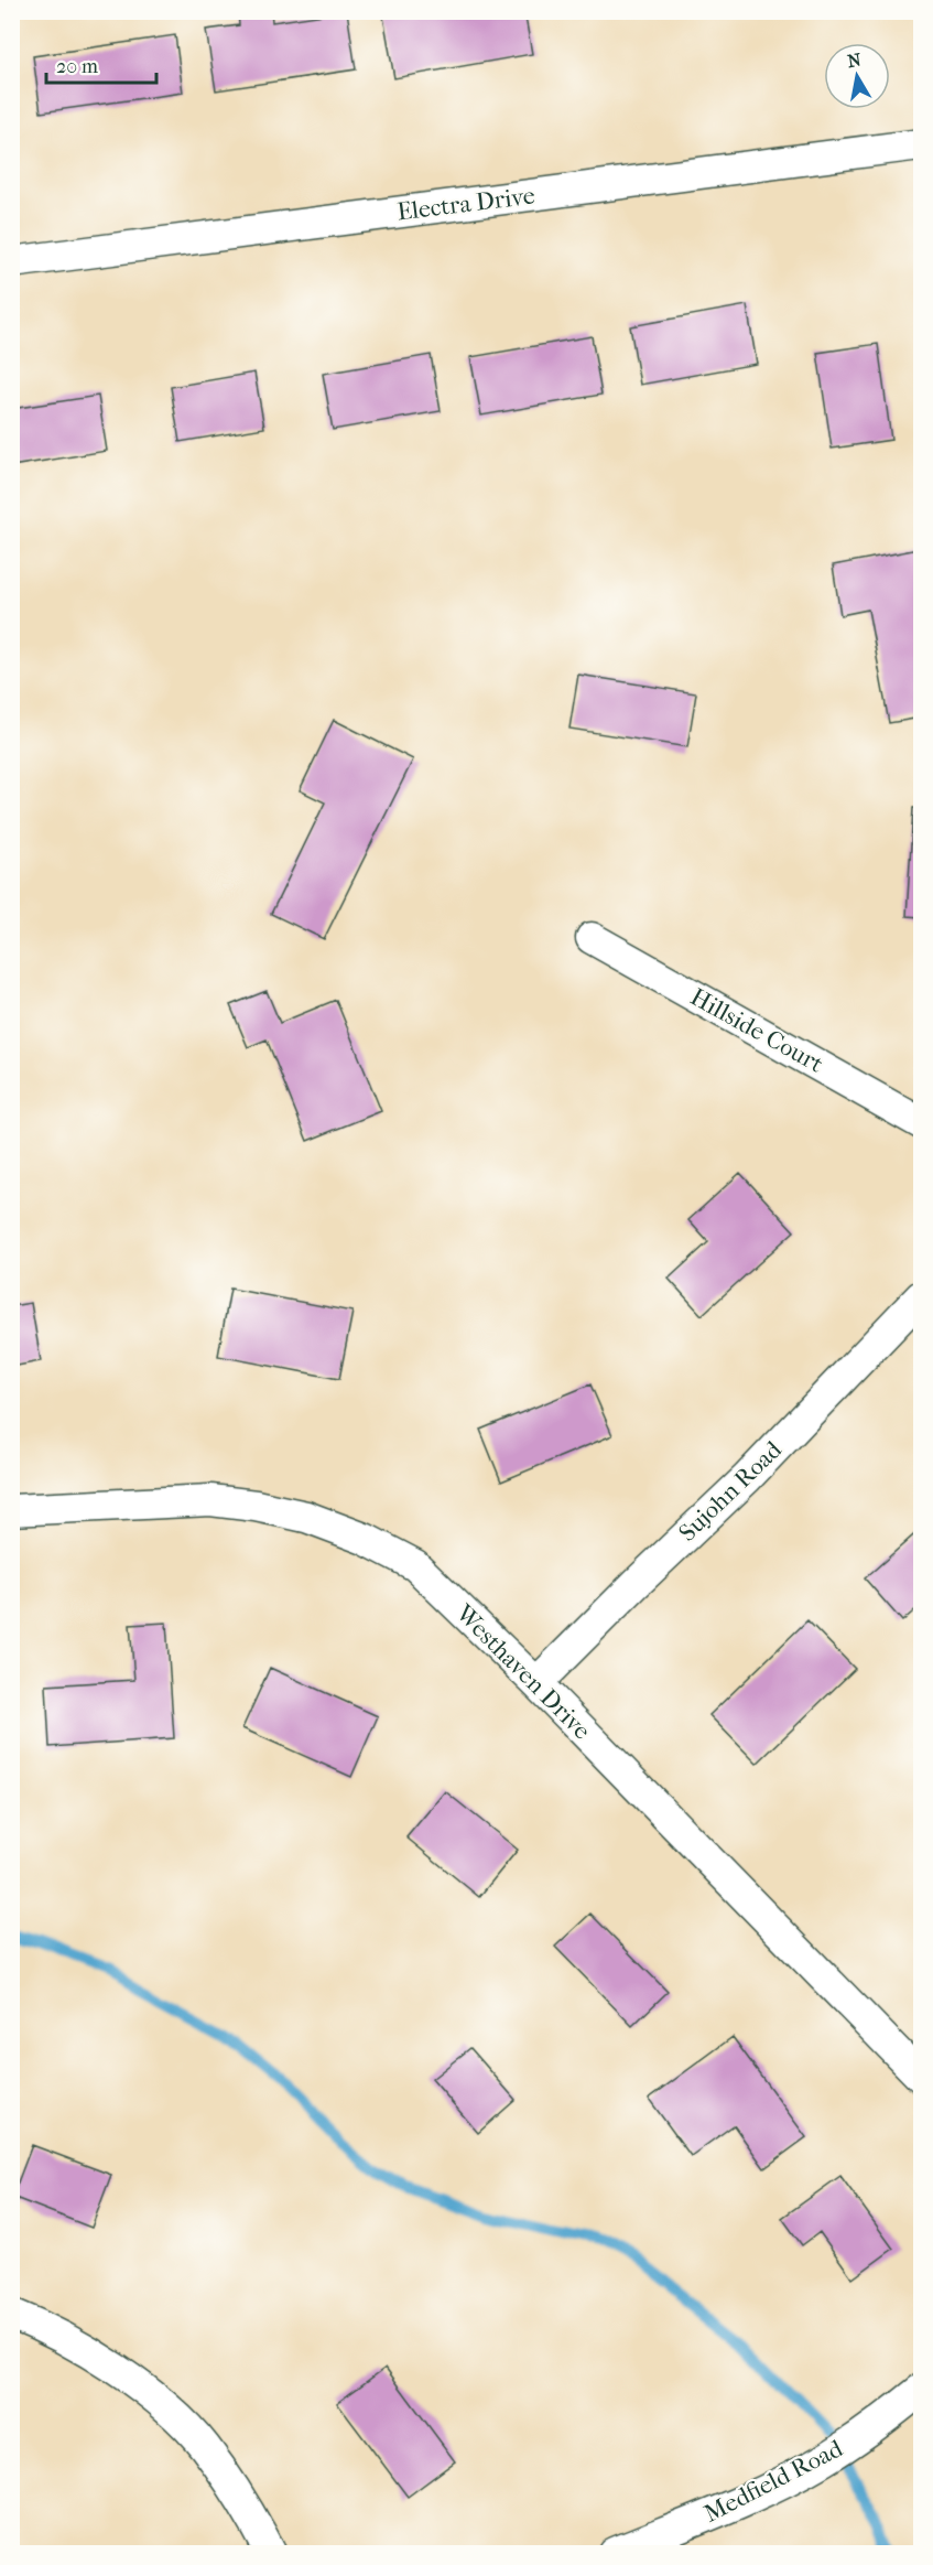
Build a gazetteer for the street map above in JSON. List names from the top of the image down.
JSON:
{
  "streets": {
    "street": [
      "Electra Drive",
      "Hillside Court",
      "Sujohn Road",
      "Westhaven Drive",
      "Medfield Road"
    ]
  },
  "crossings": [
    ["Sujohn Road", "Westhaven Drive"]
  ],
  "scale_bar": "20 m",
  "north": "top"
}
